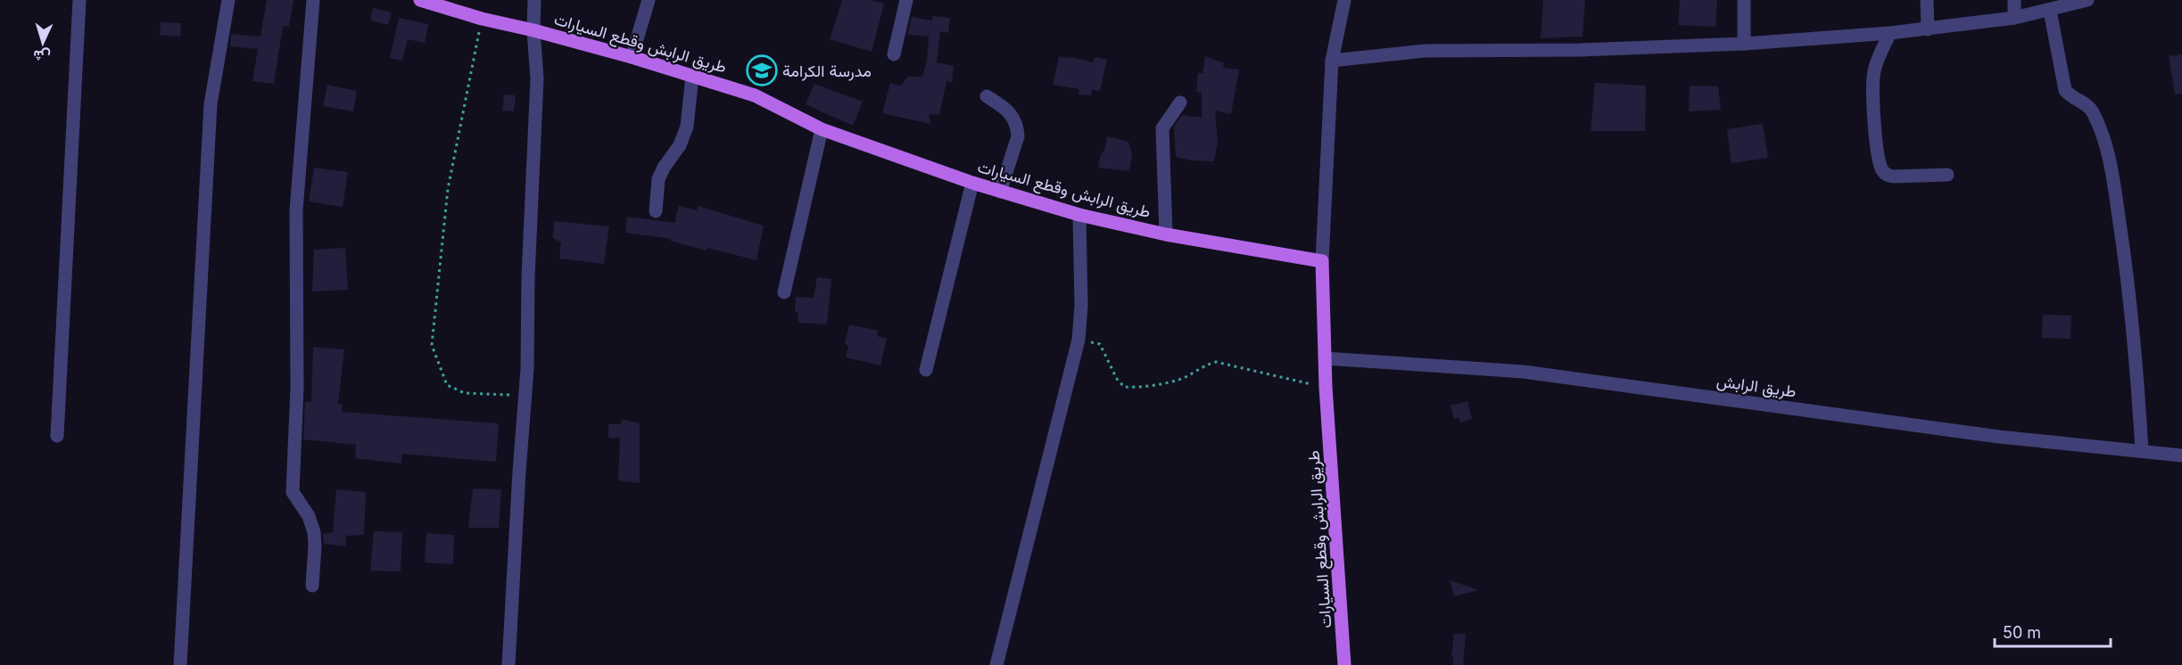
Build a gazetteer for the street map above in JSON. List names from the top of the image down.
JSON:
{
  "streets": {
    "main road": ["طريق الرابش وقطع السيارات"],
    "street": ["طريق الرابش"]
  },
  "crossings": [
    ["طريق الرابش وقطع السيارات", "طريق الرابش"]
  ],
  "places": {
    "school or university": ["مدرسة الكرامة"]
  },
  "scale_bar": "50 m",
  "north": "bottom"
}
